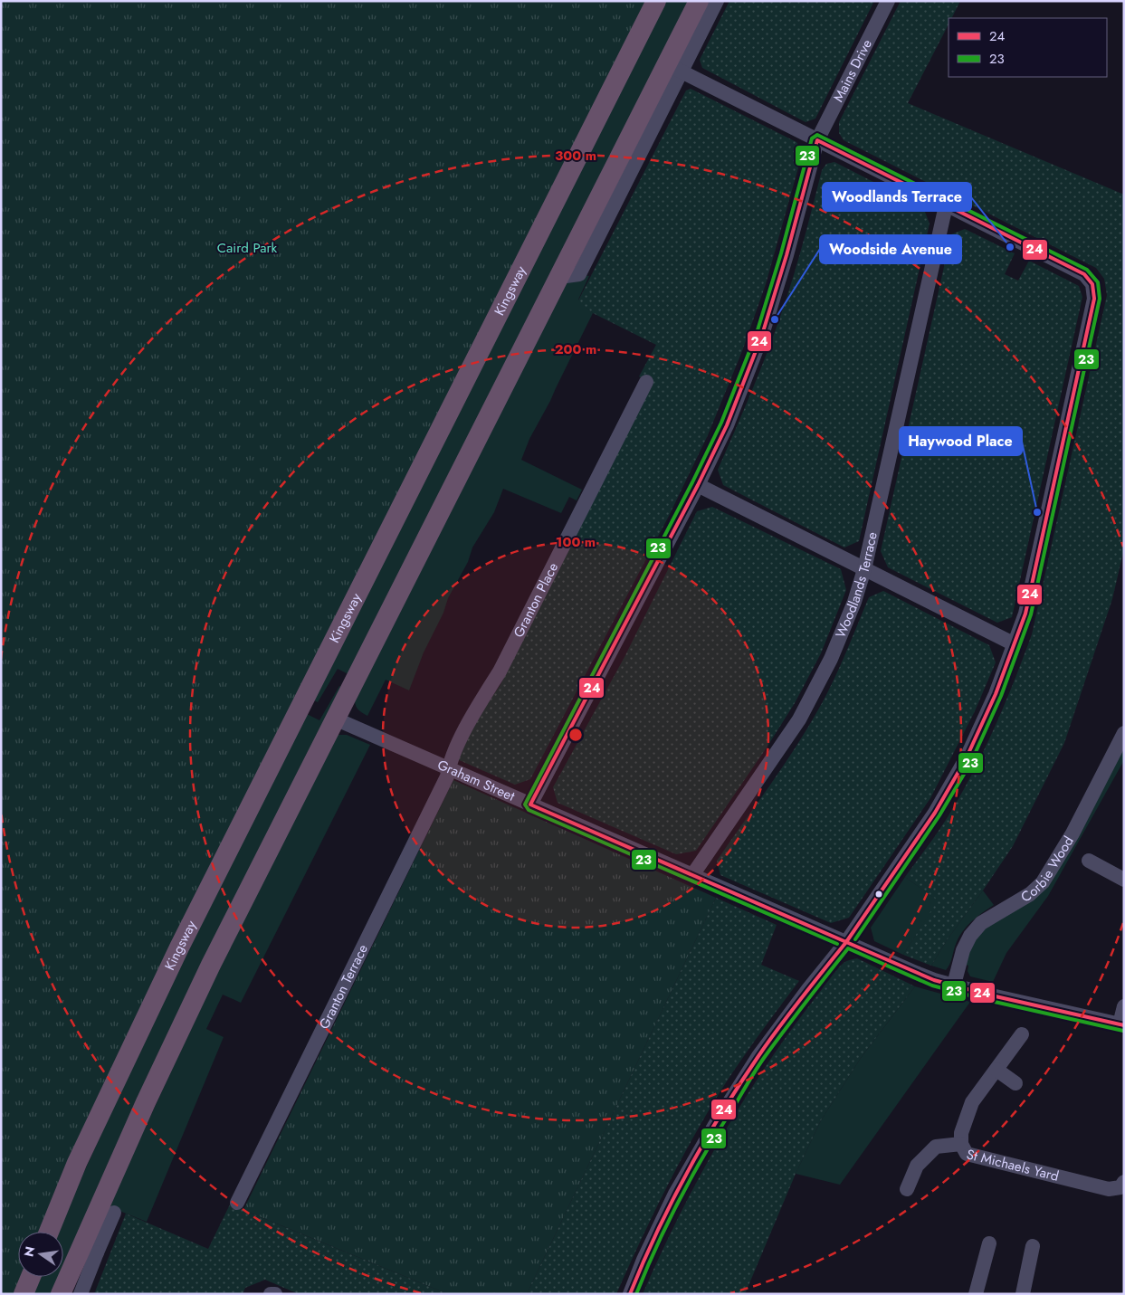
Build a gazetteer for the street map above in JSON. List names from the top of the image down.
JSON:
{
  "streets": {
    "highway": ["Kingsway"],
    "street": [
      "Mains Drive",
      "Woodlands Terrace",
      "Granton Place",
      "Graham Street",
      "Corbie Wood",
      "Granton Terrace",
      "St Michaels Yard"
    ]
  },
  "crossings": [
    ["Mains Drive", "Graham Street"],
    ["Woodlands Terrace", "Graham Street"],
    ["Granton Place", "Graham Street"],
    ["Granton Place", "Granton Terrace"],
    ["Graham Street", "Corbie Wood"],
    ["Graham Street", "Granton Terrace"]
  ],
  "parks": ["Caird Park"],
  "places": ["Woodlands Terrace", "Woodside Avenue", "Haywood Place"],
  "lines": ["transit line 23", "transit line 24"],
  "legend": ["24", "23"],
  "north": "left",
  "rings": ["300 m", "200 m", "100 m"]
}
